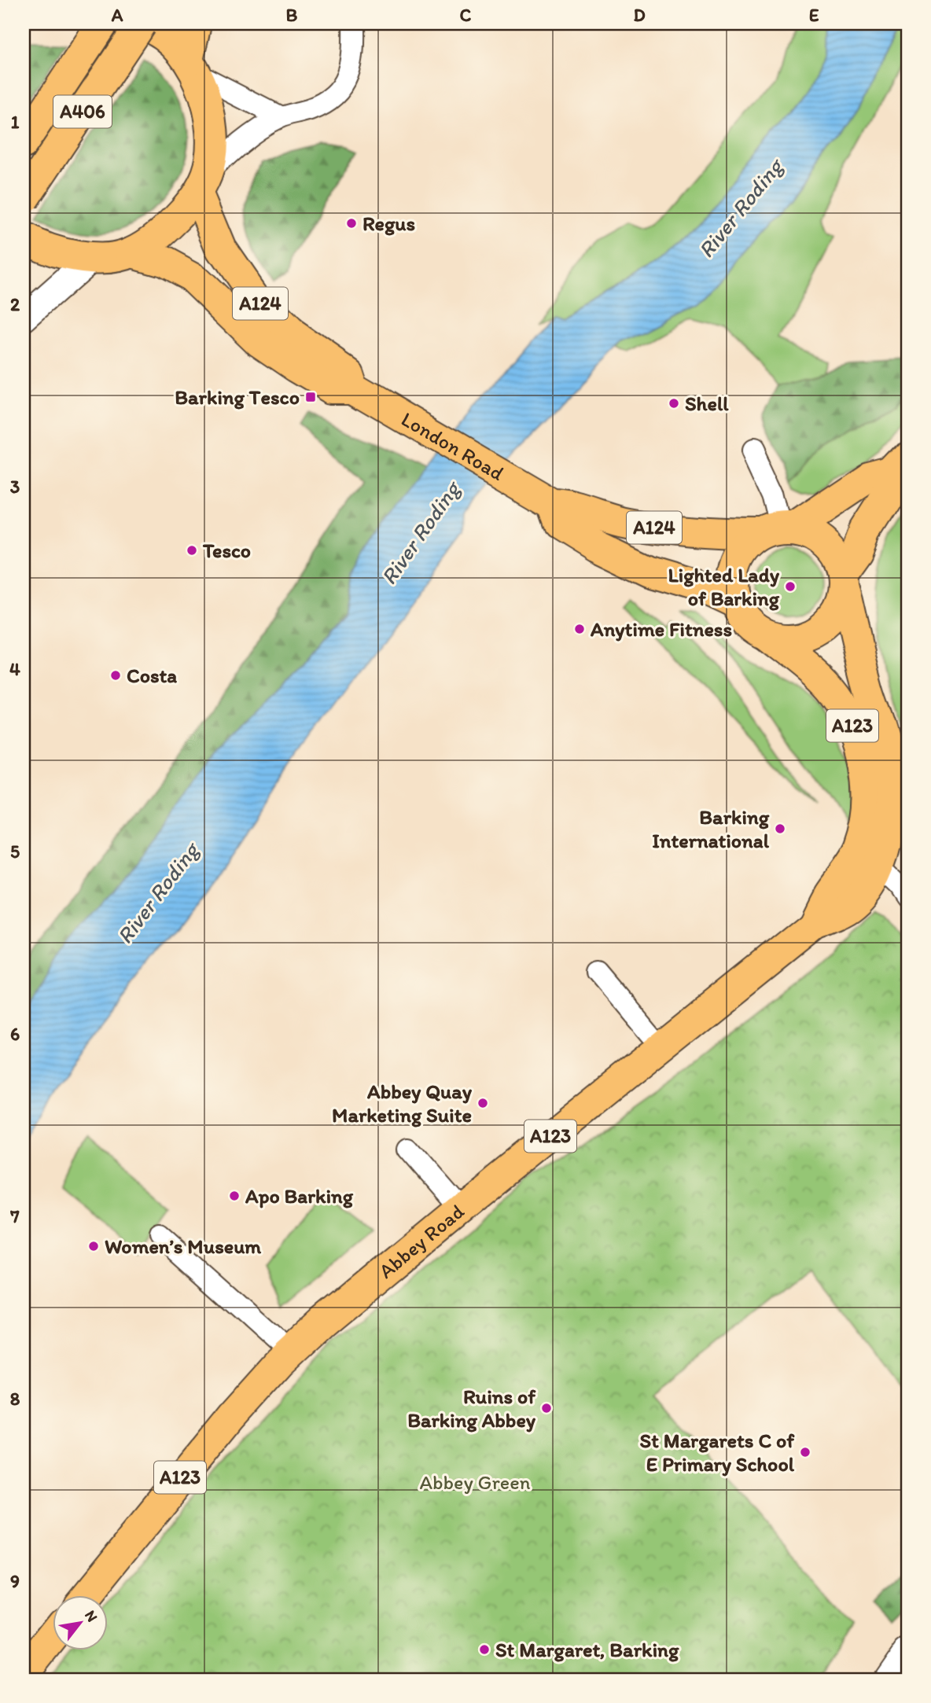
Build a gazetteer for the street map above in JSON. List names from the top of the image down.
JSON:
{
  "streets": {
    "main road": [
      "A406",
      "A124",
      "London Road",
      "A123",
      "Abbey Road"
    ]
  },
  "crossings": [
    ["A124", "London Road"],
    ["A124", "A123"],
    ["London Road", "A123"],
    ["A123", "Abbey Road"]
  ],
  "water": ["River Roding"],
  "parks": ["Abbey Green"],
  "places": {
    "other": [
      "Regus",
      "Shell",
      "Tesco",
      "Lighted Lady of Barking",
      "Anytime Fitness",
      "Costa",
      "Barking International",
      "Abbey Quay Marketing Suite",
      "Apo Barking",
      "Women’s Museum",
      "Ruins of Barking Abbey",
      "St Margarets C of E Primary School",
      "St Margaret, Barking"
    ],
    "transit": ["Barking Tesco"]
  },
  "north": "top right",
  "grid": {
    "columns": [
      "A",
      "B",
      "C",
      "D",
      "E"
    ],
    "rows": [
      "1",
      "2",
      "3",
      "4",
      "5",
      "6",
      "7",
      "8",
      "9"
    ]
  }
}
